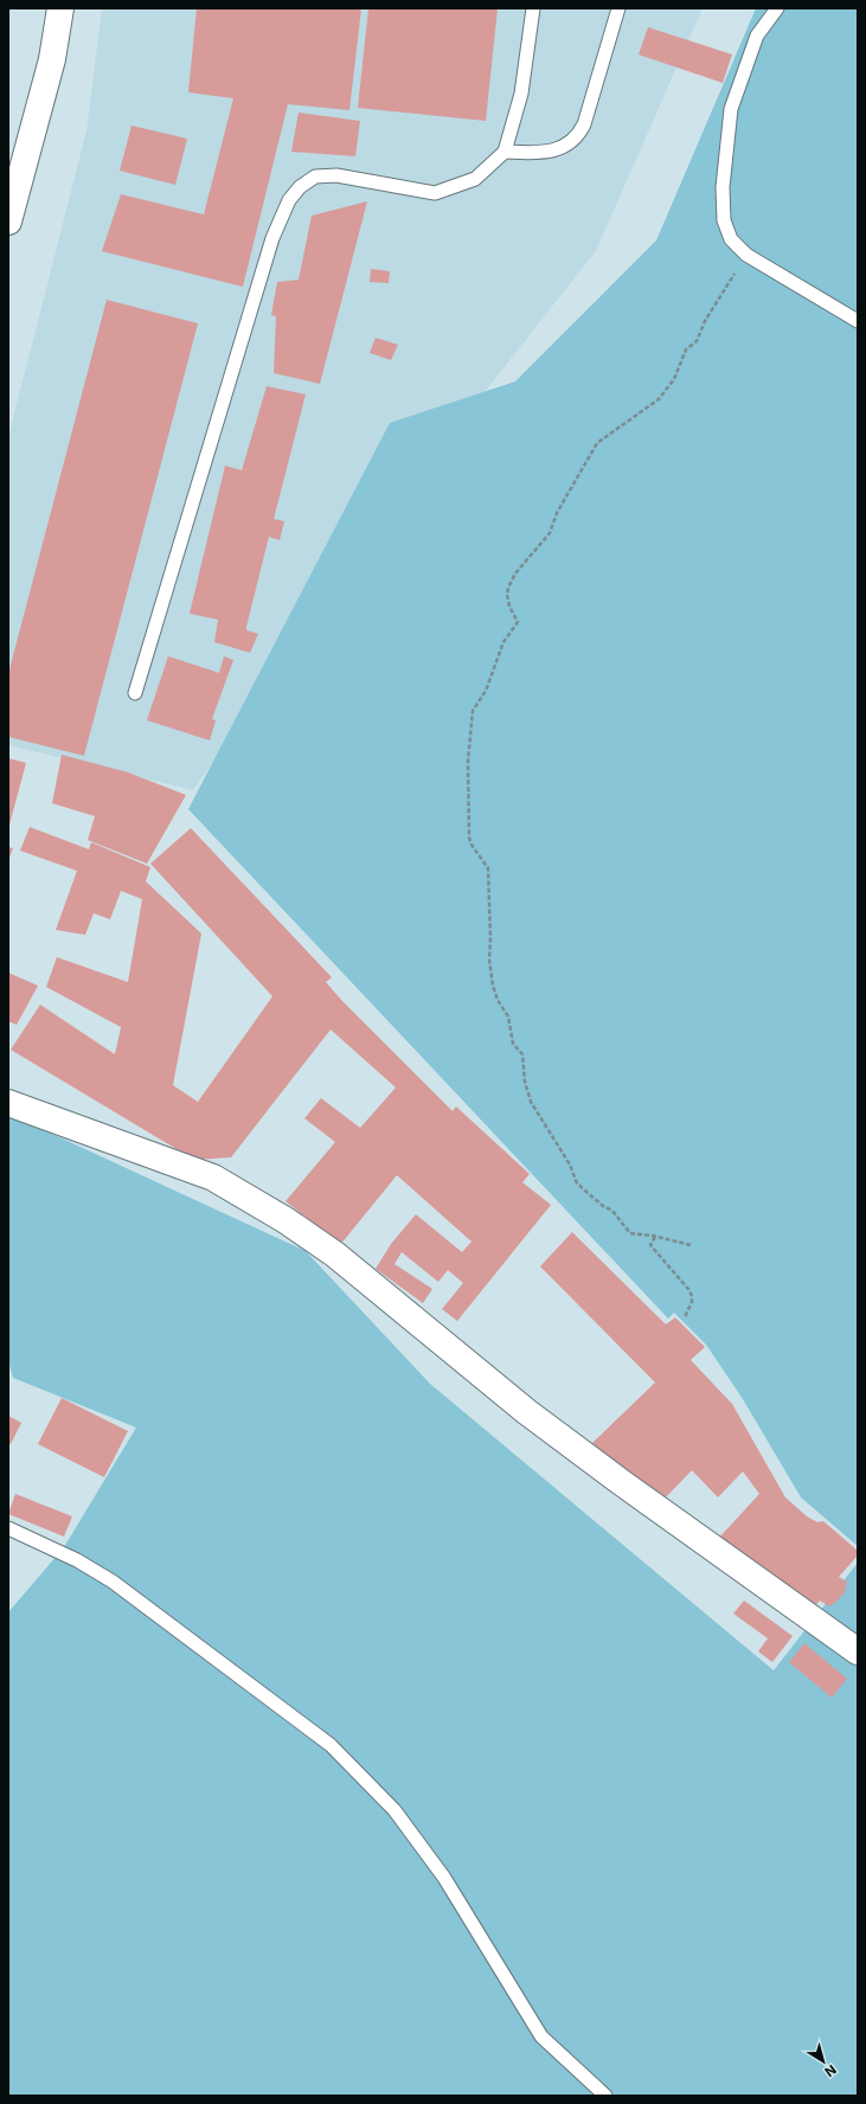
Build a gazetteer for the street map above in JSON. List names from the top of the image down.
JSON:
{
  "north": "bottom right"
}
